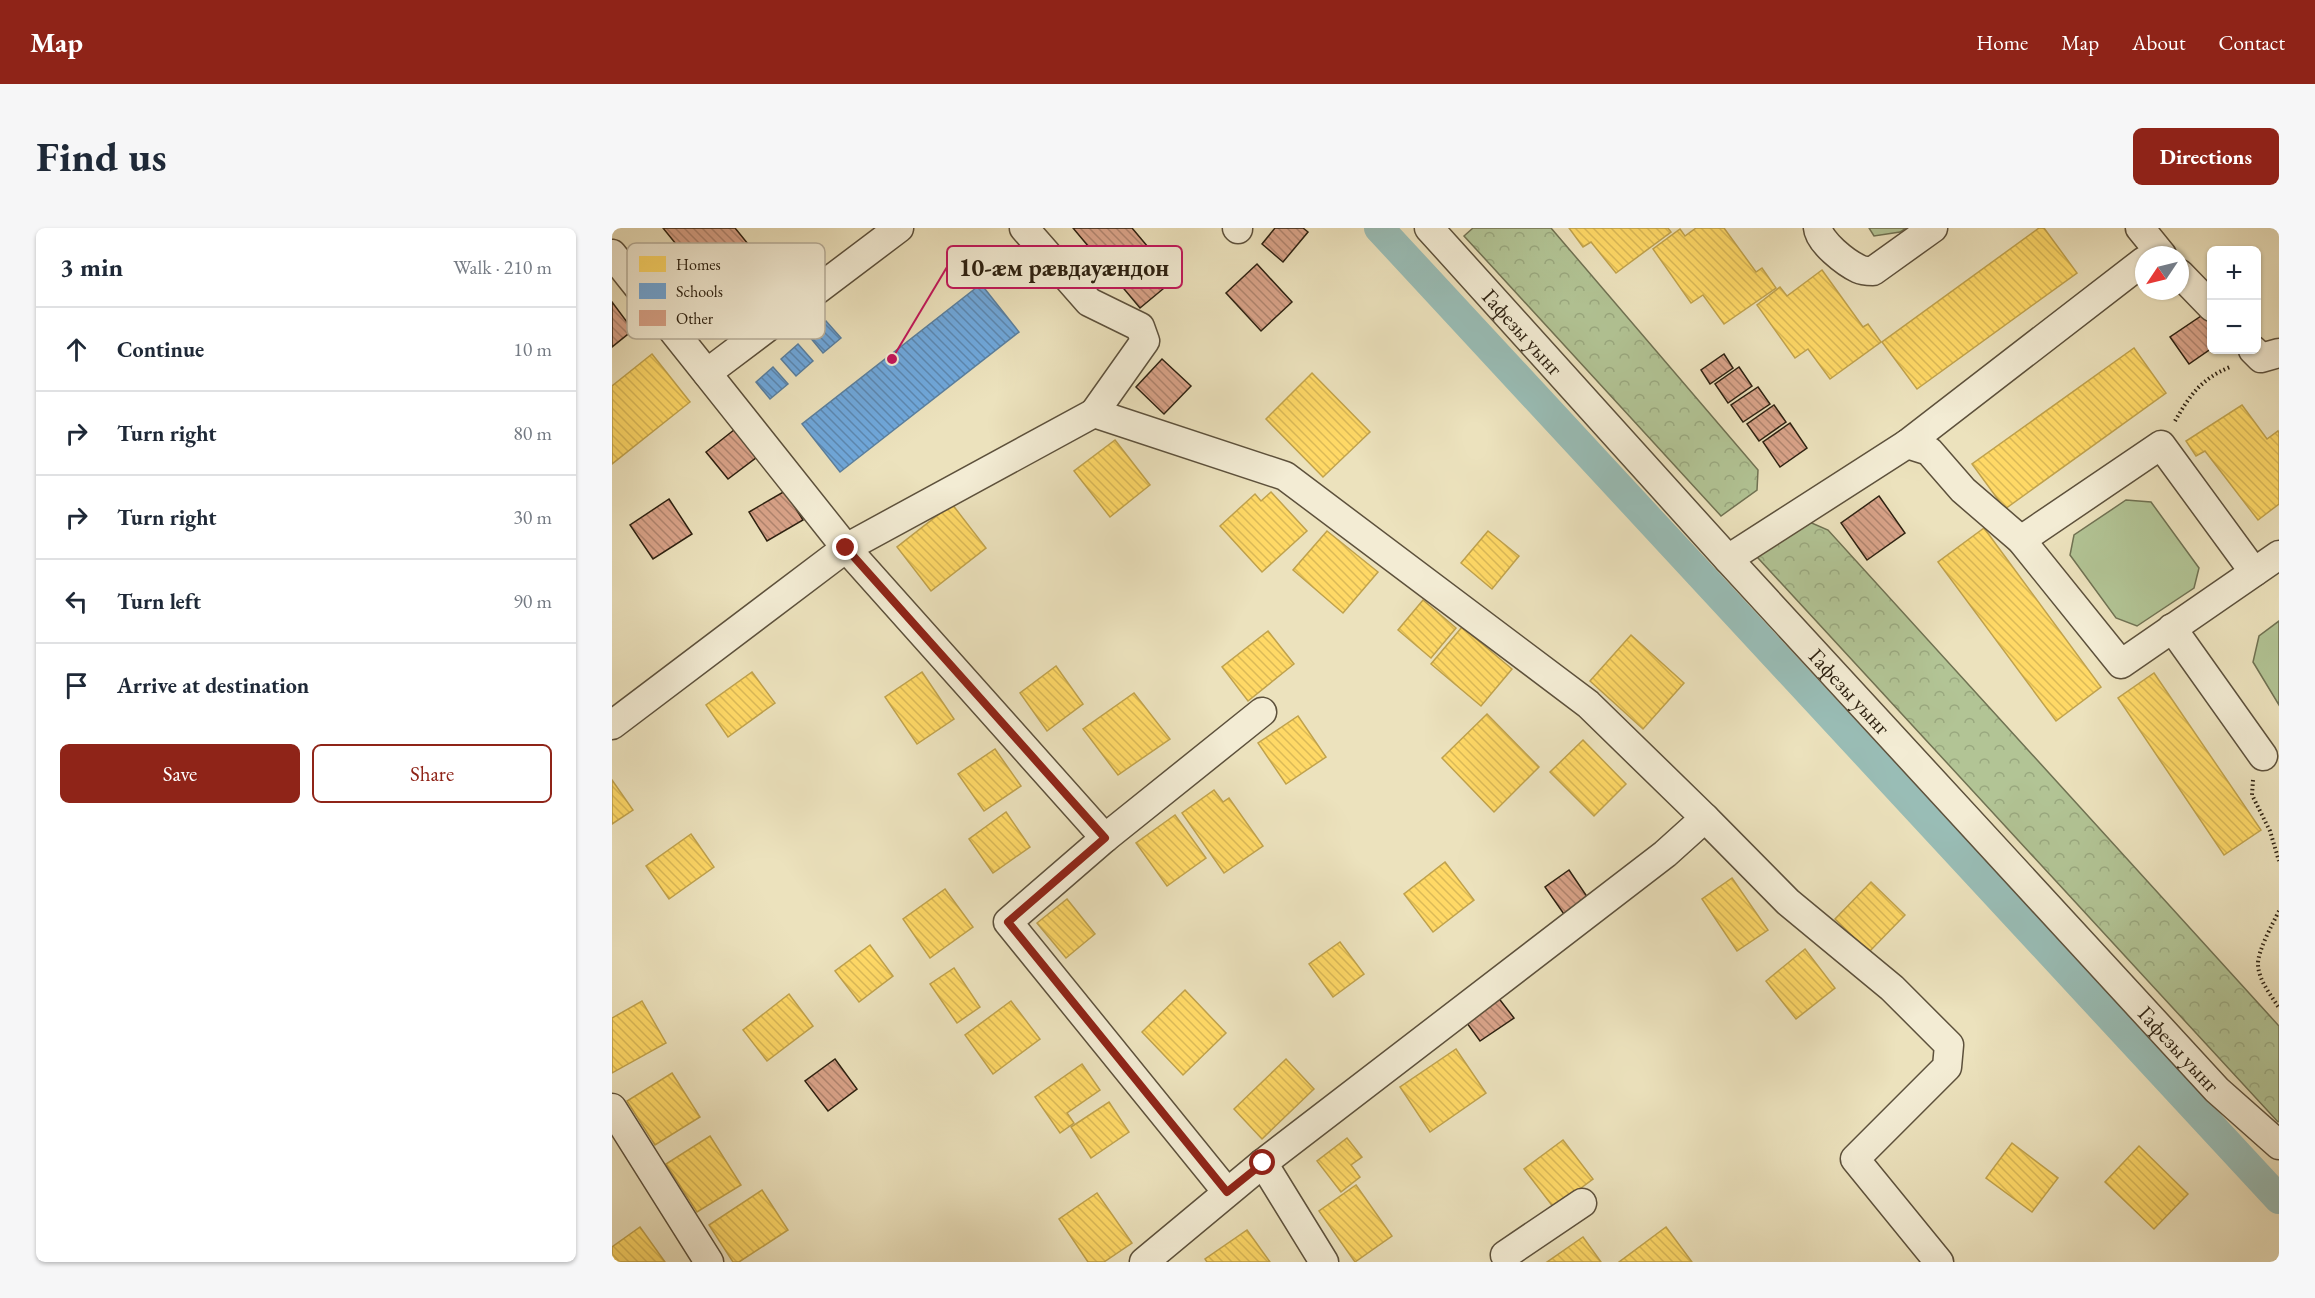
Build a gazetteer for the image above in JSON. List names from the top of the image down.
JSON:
{
  "streets": {
    "street": ["Гафезы уынг"]
  },
  "places": ["10-æм рӕвдауӕндон"],
  "legend": ["Homes", "Schools", "Other"],
  "north": "bottom left",
  "page": {
    "header": "Map",
    "nav": [
      "Home",
      "Map",
      "About",
      "Contact"
    ],
    "buttons": [
      "Directions",
      ["Save", "Share"]
    ],
    "title": "Find us",
    "heading": ["3 min", "Walk · 210 m"],
    "map_buttons": ["+", "−"],
    "list": [
      ["Continue", "10 m"],
      ["Turn right", "80 m"],
      ["Turn right", "30 m"],
      ["Turn left", "90 m"],
      "Arrive at destination"
    ]
  }
}
